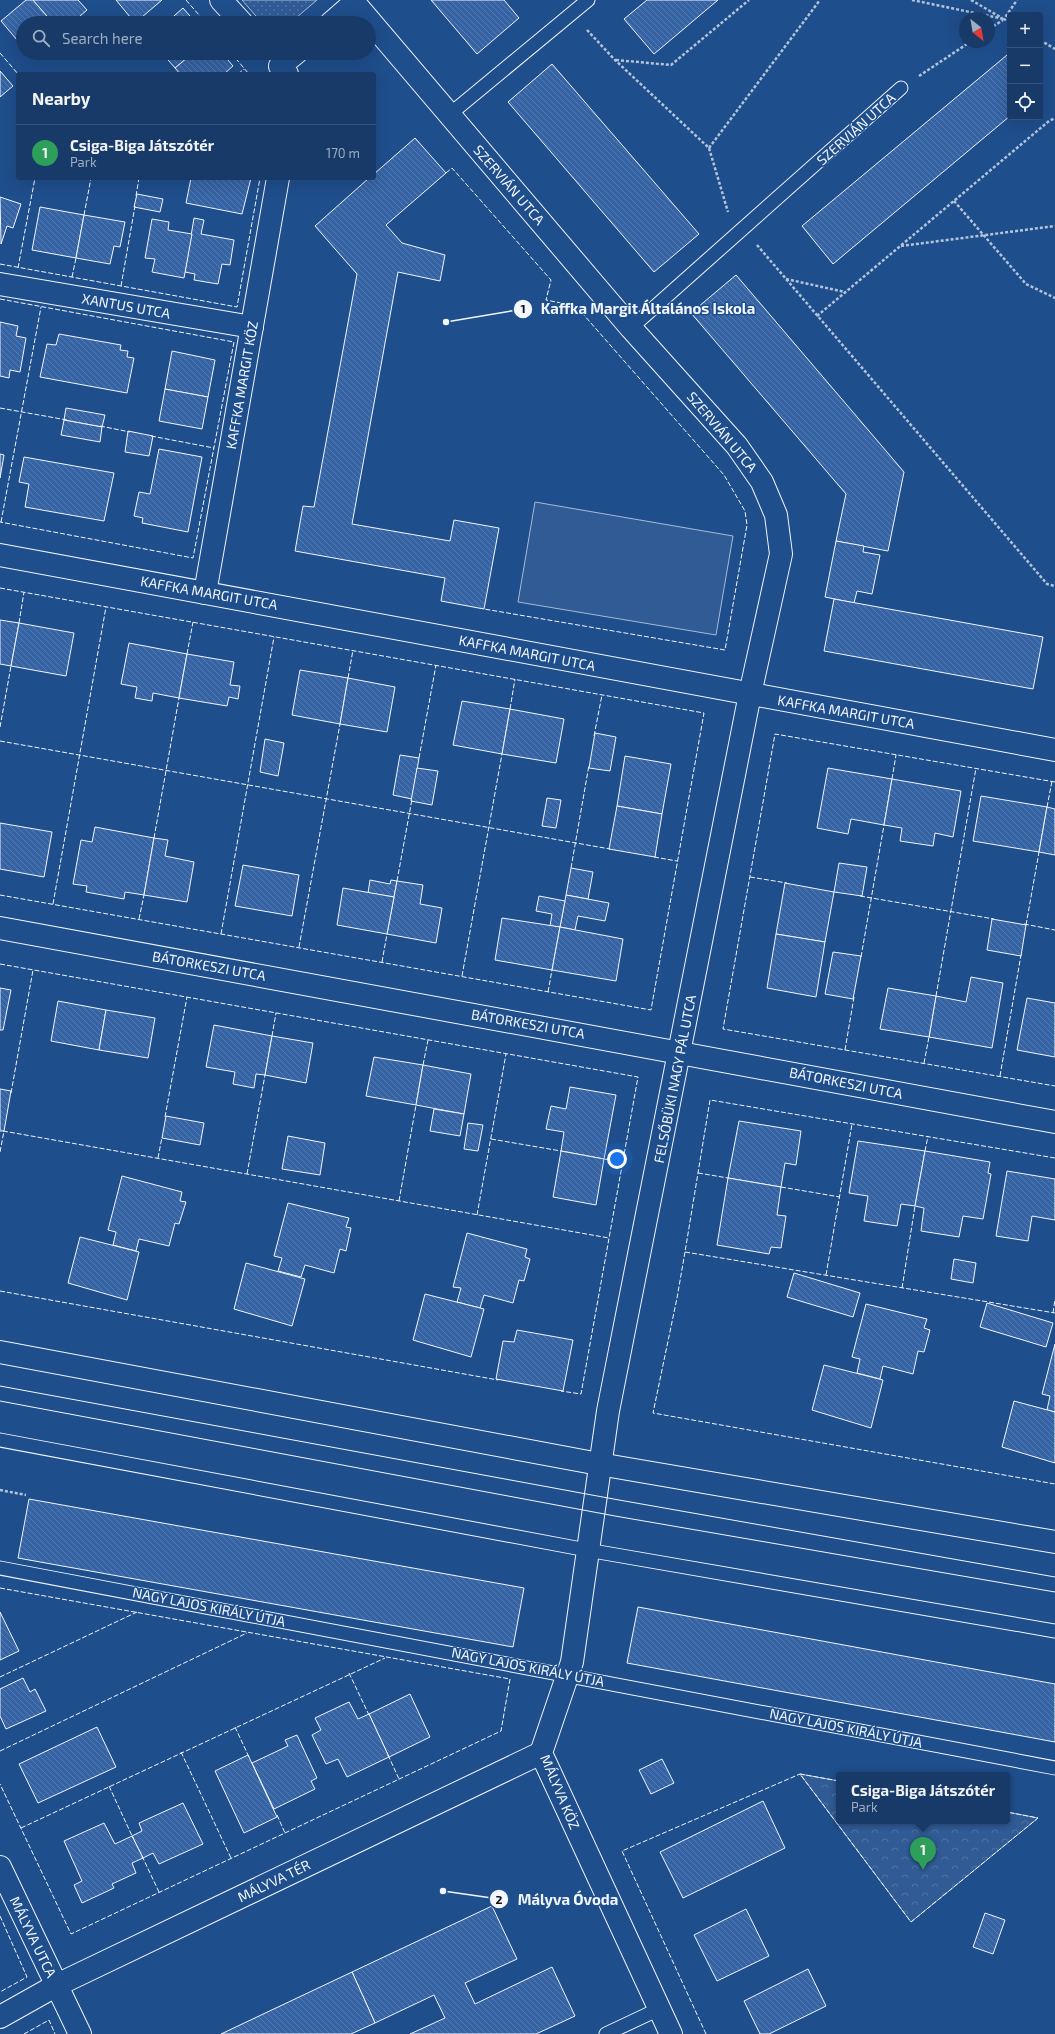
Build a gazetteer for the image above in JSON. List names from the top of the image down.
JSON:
{
  "streets": {
    "street": [
      "SZERVIÁN UTCA",
      "XANTUS UTCA",
      "KAFFKA MARGIT KÖZ",
      "KAFFKA MARGIT UTCA",
      "BÁTORKESZI UTCA",
      "FELSŐBÜKI NAGY PÁL UTCA",
      "MÁLYVA KÖZ",
      "MÁLYVA TÉR",
      "MÁLYVA UTCA"
    ],
    "lane": ["NAGY LAJOS KIRÁLY ÚTJA"]
  },
  "crossings": [
    ["SZERVIÁN UTCA", "KAFFKA MARGIT UTCA"],
    ["SZERVIÁN UTCA", "FELSŐBÜKI NAGY PÁL UTCA"],
    ["XANTUS UTCA", "KAFFKA MARGIT KÖZ"],
    ["KAFFKA MARGIT KÖZ", "KAFFKA MARGIT UTCA"],
    ["KAFFKA MARGIT UTCA", "FELSŐBÜKI NAGY PÁL UTCA"],
    ["BÁTORKESZI UTCA", "FELSŐBÜKI NAGY PÁL UTCA"],
    ["FELSŐBÜKI NAGY PÁL UTCA", "MÁLYVA KÖZ"],
    ["NAGY LAJOS KIRÁLY ÚTJA", "MÁLYVA KÖZ"],
    ["MÁLYVA KÖZ", "MÁLYVA TÉR"],
    ["MÁLYVA TÉR", "MÁLYVA UTCA"]
  ],
  "places": ["Kaffka Margit Általános Iskola", "Mályva Óvoda"],
  "north": "bottom right",
  "page": {
    "map_buttons": ["+", "−"],
    "search": "Search here",
    "heading": "Nearby",
    "list": [
      {
        "mark": "1",
        "name": "Csiga-Biga Játszótér",
        "note": "Park",
        "value": "170 m"
      }
    ],
    "popup": ["Csiga-Biga Játszótér", "Park"],
    "pins": "1"
  }
}
